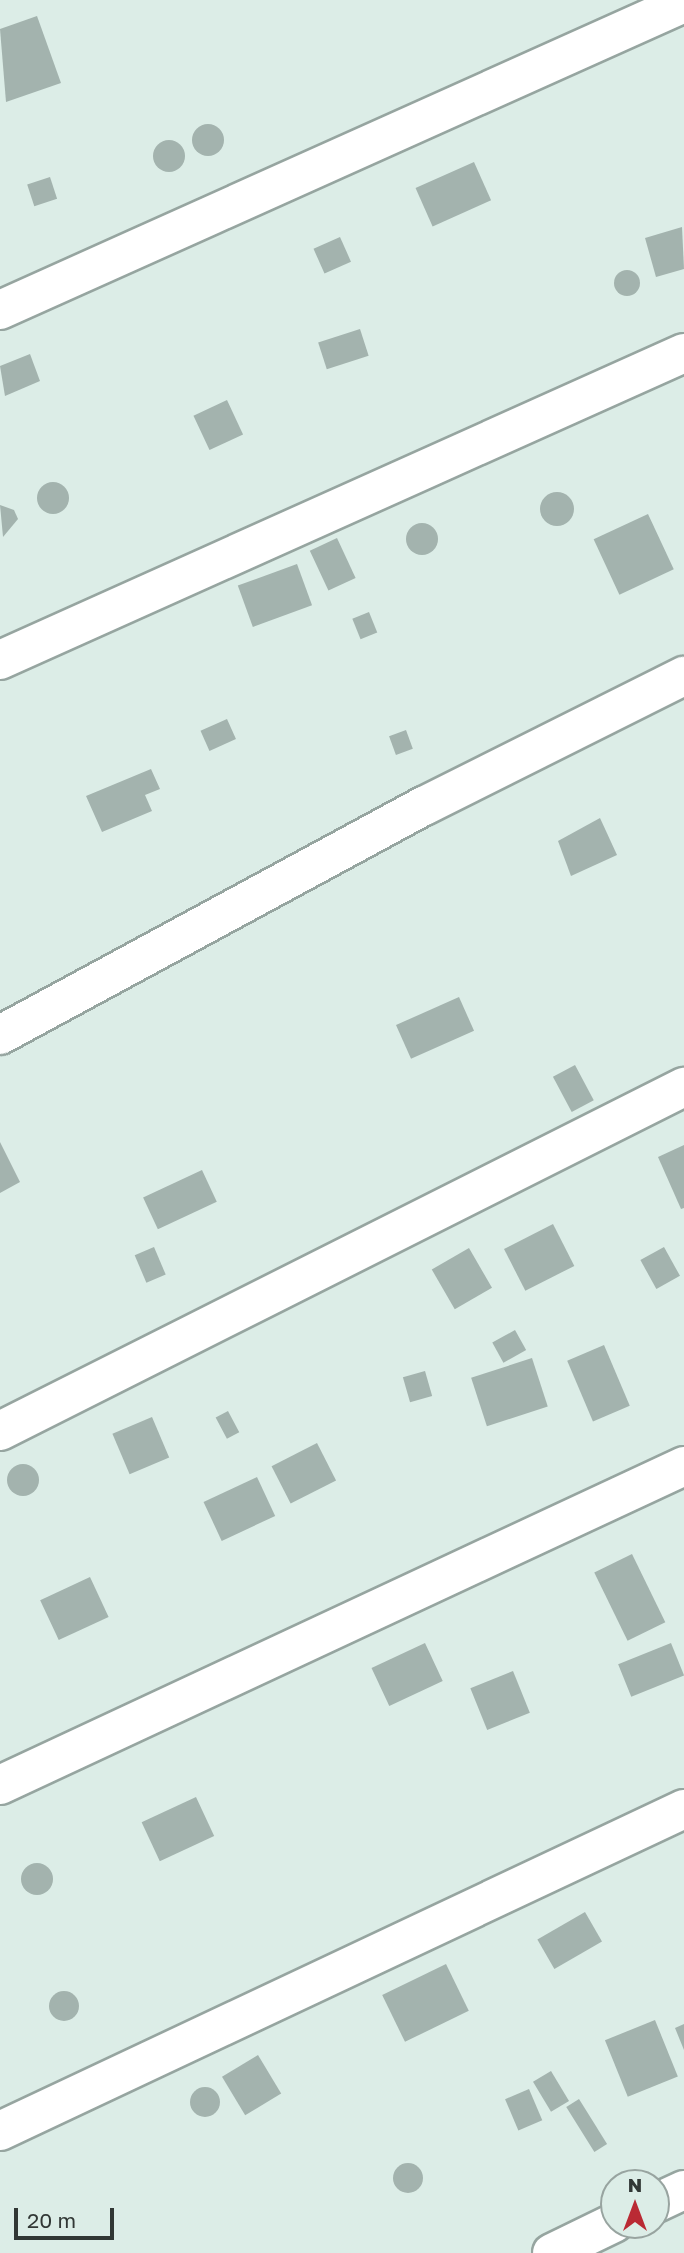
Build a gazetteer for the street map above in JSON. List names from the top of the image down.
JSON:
{
  "scale_bar": "20 m",
  "north": "top"
}
